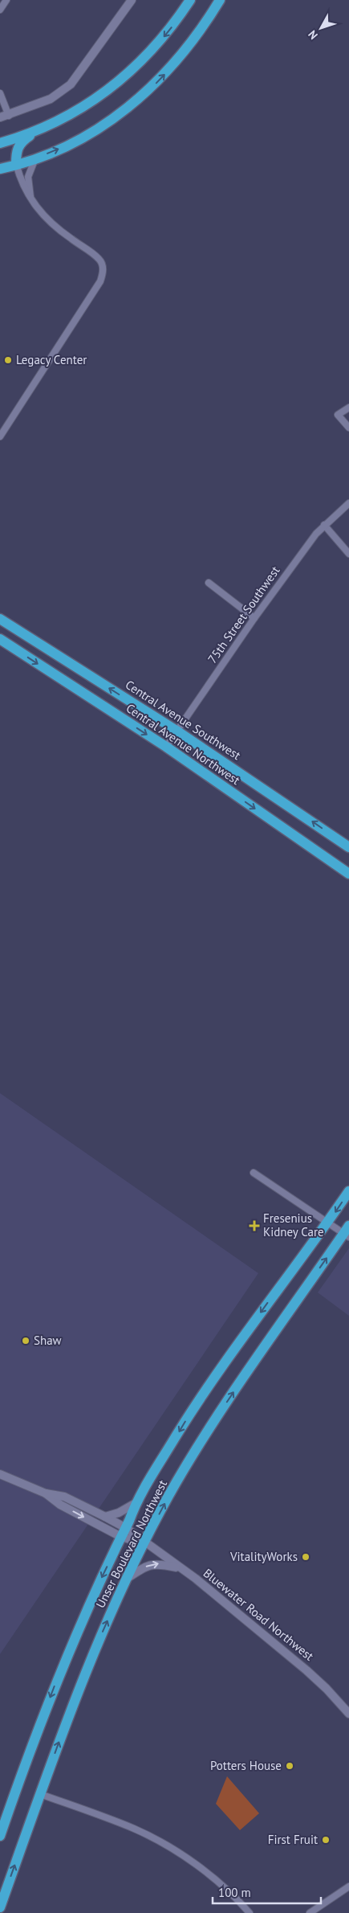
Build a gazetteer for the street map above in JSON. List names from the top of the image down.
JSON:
{
  "streets": {
    "main road": ["Central Avenue Southwest", "Central Avenue Northwest", "Unser Boulevard Northwest"],
    "street": ["75th Street Southwest", "Bluewater Road Northwest"]
  },
  "crossings": [
    ["75th Street Southwest", "Central Avenue Southwest"],
    ["75th Street Southwest", "Central Avenue Northwest"],
    ["Unser Boulevard Northwest", "Bluewater Road Northwest"]
  ],
  "one_way": ["Central Avenue Southwest", "Central Avenue Northwest"],
  "places": {
    "other": [
      "Legacy Center",
      "Shaw",
      "VitalityWorks",
      "Potters House",
      "First Fruit"
    ],
    "health": ["Fresenius Kidney Care"]
  },
  "scale_bar": "100 m",
  "north": "bottom left"
}
